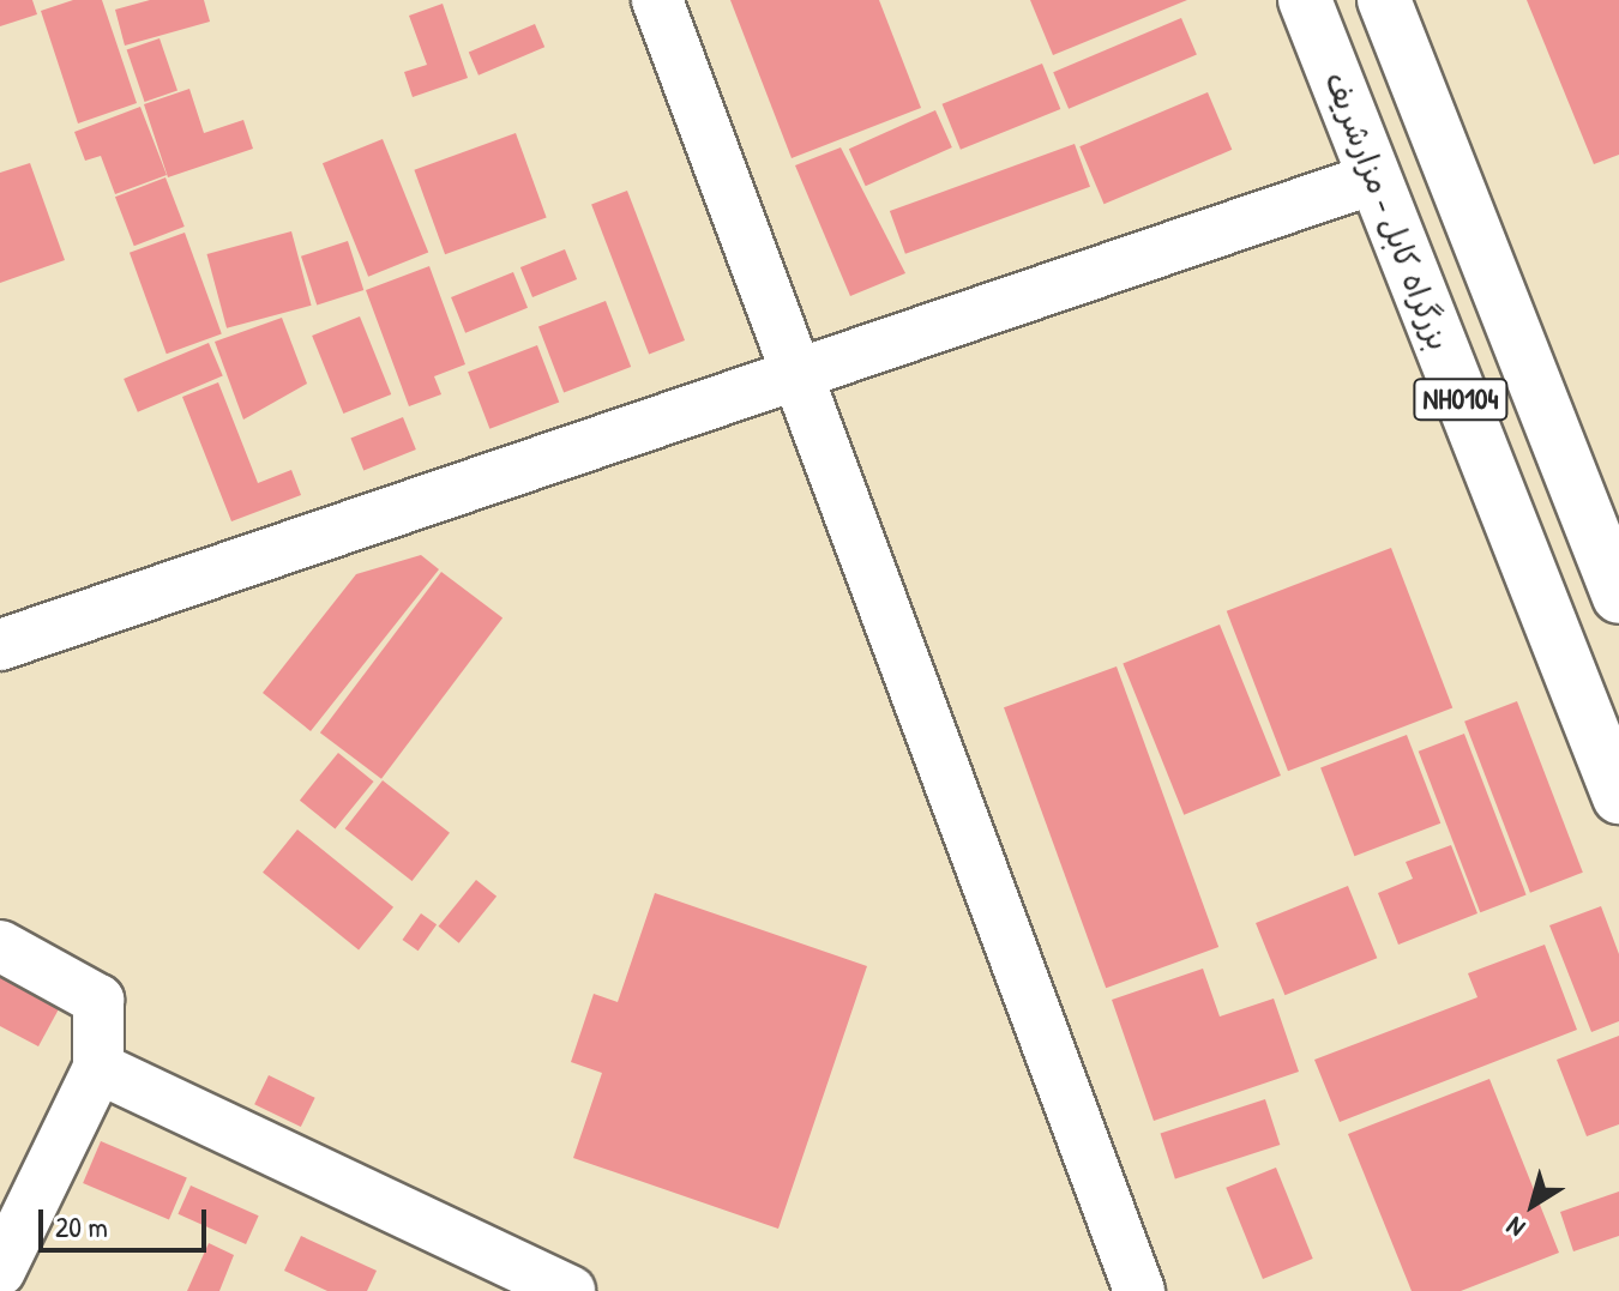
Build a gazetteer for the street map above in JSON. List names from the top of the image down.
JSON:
{
  "streets": {
    "highway": ["بزرگراه کابل - مزارشریف", "NH0104"]
  },
  "scale_bar": "20 m",
  "north": "bottom left"
}
